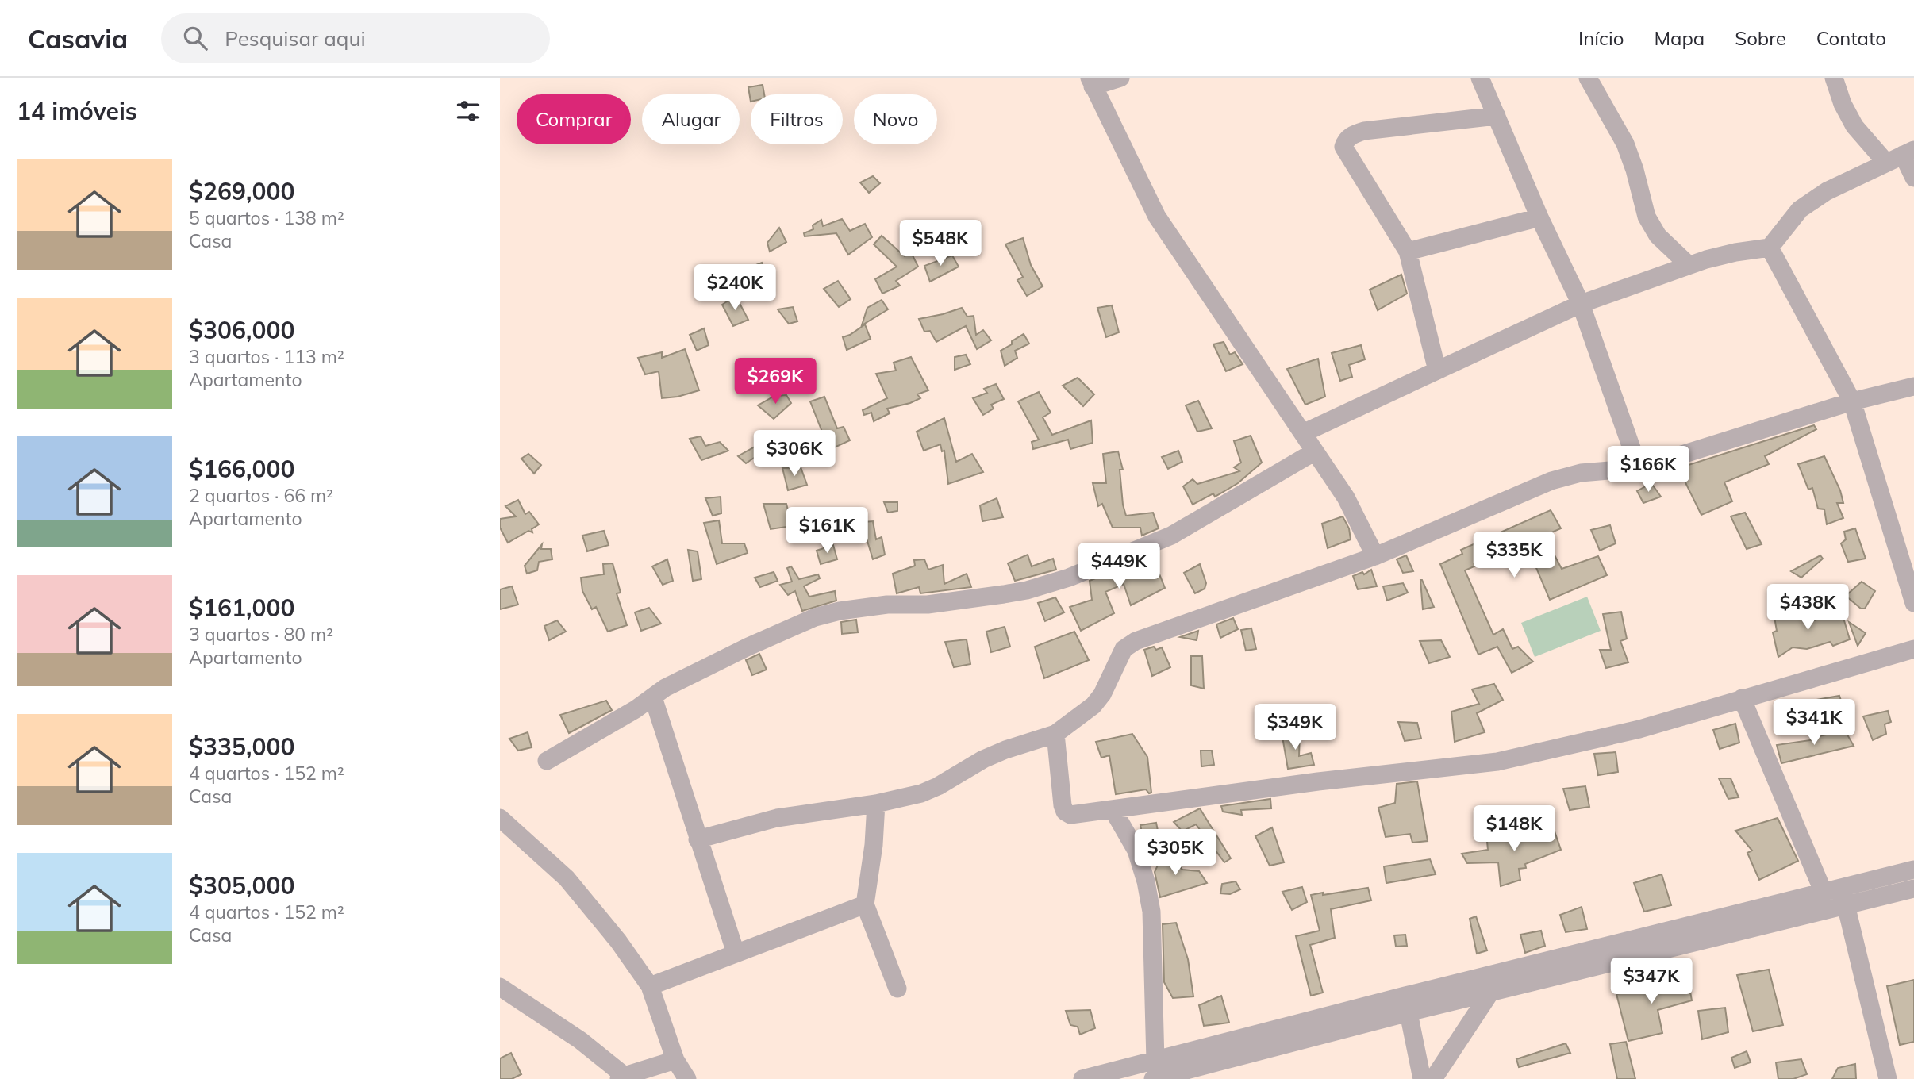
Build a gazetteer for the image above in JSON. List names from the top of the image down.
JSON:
{
  "page": {
    "header": "Casavia",
    "search": "Pesquisar aqui",
    "nav": [
      "Início",
      "Mapa",
      "Sobre",
      "Contato"
    ],
    "heading": "14 imóveis",
    "chip": [
      "Comprar",
      "Alugar",
      "Filtros",
      "Novo"
    ],
    "list": [
      {
        "name": "$269,000",
        "note": "5 quartos · 138 m² · Casa"
      },
      {
        "name": "$306,000",
        "note": "3 quartos · 113 m² · Apartamento"
      },
      {
        "name": "$166,000",
        "note": "2 quartos · 66 m² · Apartamento"
      },
      {
        "name": "$161,000",
        "note": "3 quartos · 80 m² · Apartamento"
      },
      {
        "name": "$335,000",
        "note": "4 quartos · 152 m² · Casa"
      },
      {
        "name": "$305,000",
        "note": "4 quartos · 152 m² · Casa"
      }
    ],
    "price": [
      "$548K",
      "$240K",
      "$269K",
      "$306K",
      "$166K",
      "$161K",
      "$335K",
      "$449K",
      "$438K",
      "$341K",
      "$349K",
      "$148K",
      "$305K",
      "$347K"
    ]
  }
}
